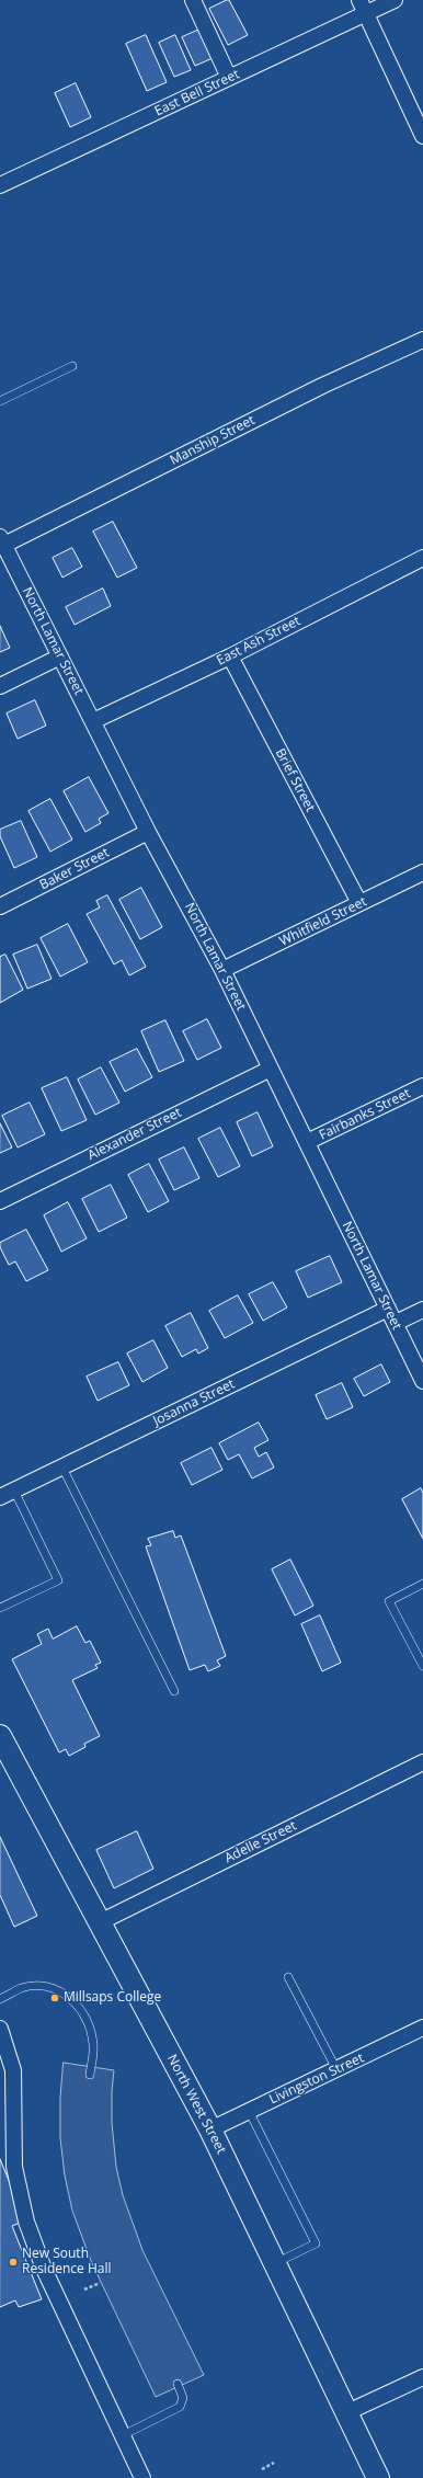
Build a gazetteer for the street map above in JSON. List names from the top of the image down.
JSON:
{
  "streets": {
    "street": [
      "East Bell Street",
      "Manship Street",
      "North Lamar Street",
      "East Ash Street",
      "Brief Street",
      "Baker Street",
      "Whitfield Street",
      "Fairbanks Street",
      "Alexander Street",
      "Josanna Street",
      "Adelle Street",
      "Livingston Street",
      "North West Street"
    ]
  },
  "crossings": [
    ["Manship Street", "North Lamar Street"],
    ["North Lamar Street", "East Ash Street"],
    ["North Lamar Street", "Baker Street"],
    ["North Lamar Street", "Whitfield Street"],
    ["North Lamar Street", "Fairbanks Street"],
    ["North Lamar Street", "Alexander Street"],
    ["North Lamar Street", "Josanna Street"],
    ["East Ash Street", "Brief Street"],
    ["Brief Street", "Whitfield Street"],
    ["Adelle Street", "North West Street"],
    ["Livingston Street", "North West Street"]
  ],
  "places": ["Millsaps College", "New South Residence Hall"]
}
